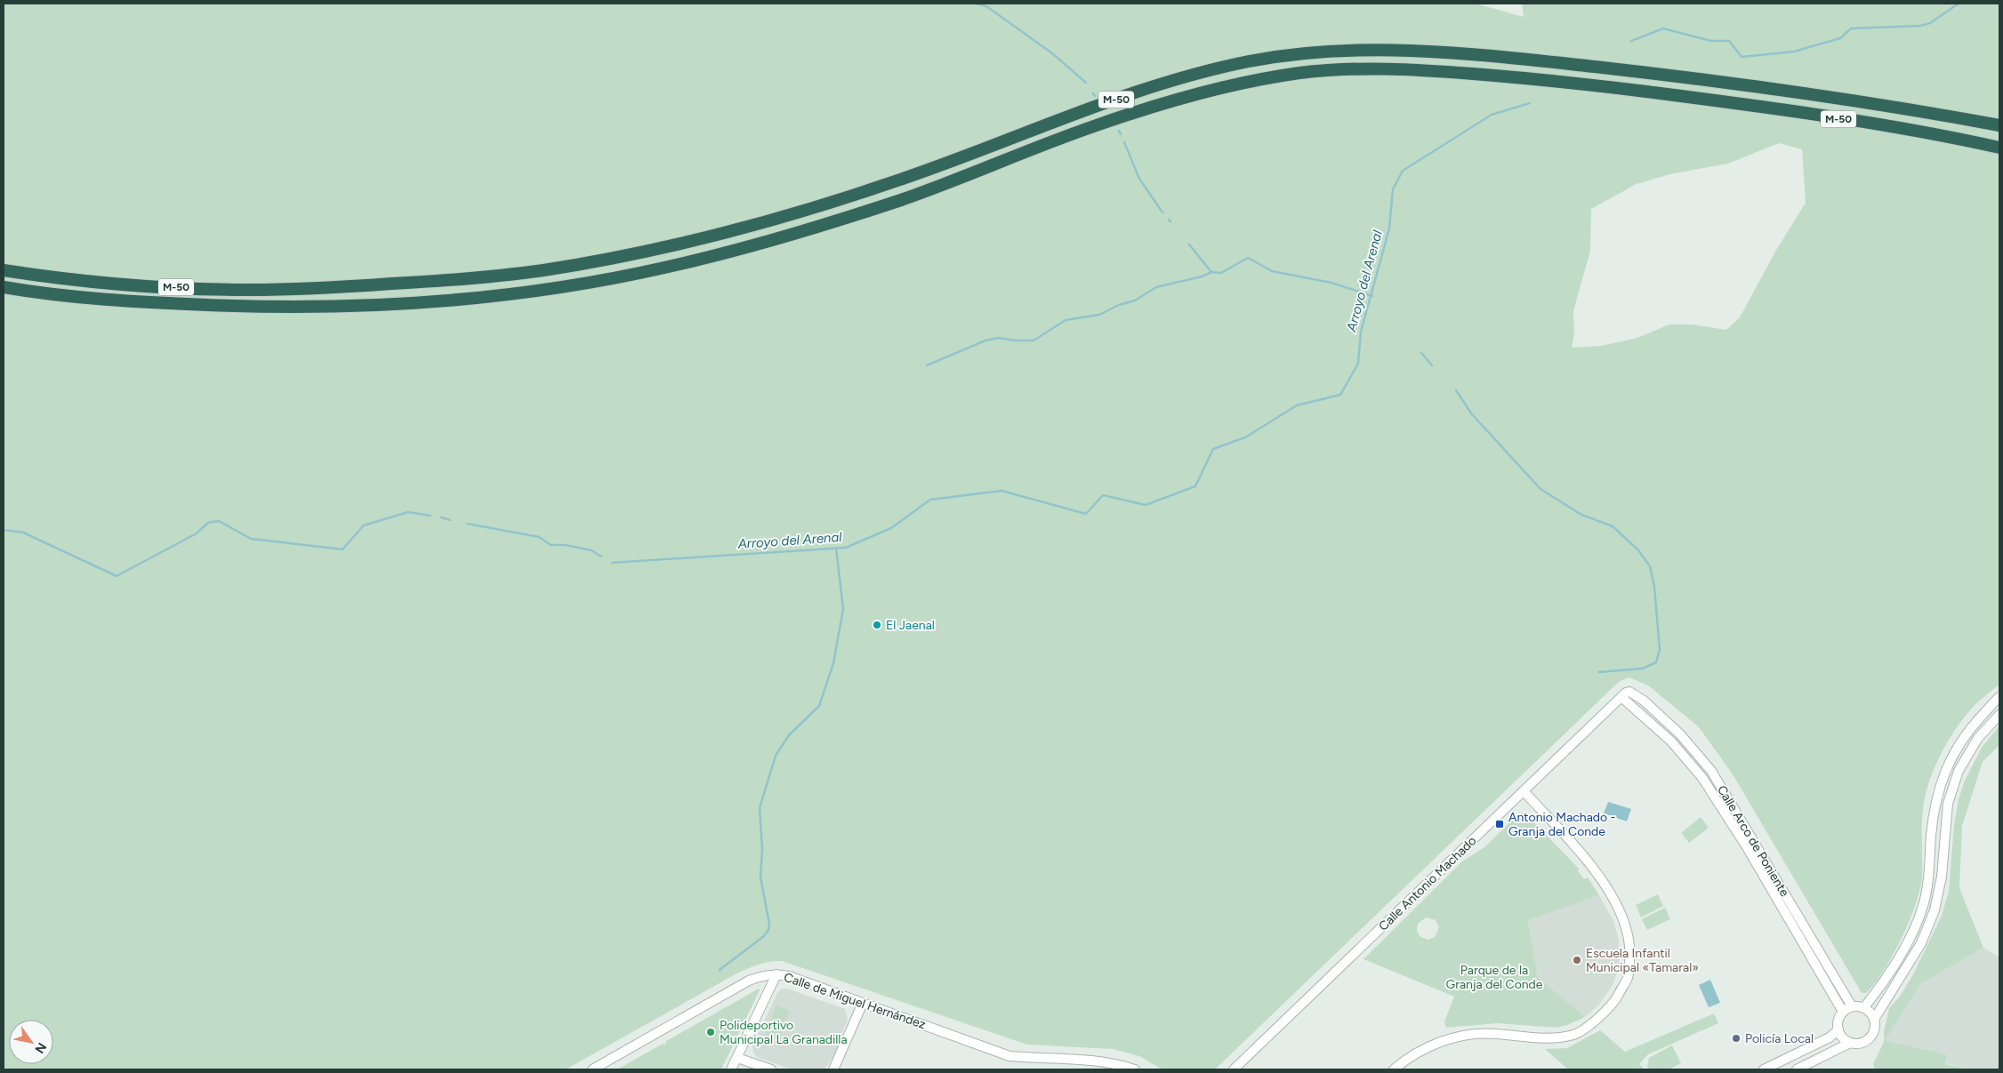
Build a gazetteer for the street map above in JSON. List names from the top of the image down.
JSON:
{
  "streets": {
    "highway": ["M-50"],
    "street": ["Calle Arco de Poniente", "Calle Antonio Machado", "Calle de Miguel Hernández"]
  },
  "crossings": [
    ["Calle Arco de Poniente", "Calle Antonio Machado"]
  ],
  "water": ["Arroyo del Arenal"],
  "parks": ["Parque de la Granja del Conde"],
  "places": {
    "other": [
      "El Jaenal",
      "Escuela Infantil Municipal «Tamaral»",
      "Polideportivo Municipal La Granadilla",
      "Policía Local"
    ],
    "transit": ["Antonio Machado - Granja del Conde"]
  },
  "north": "bottom right"
}
